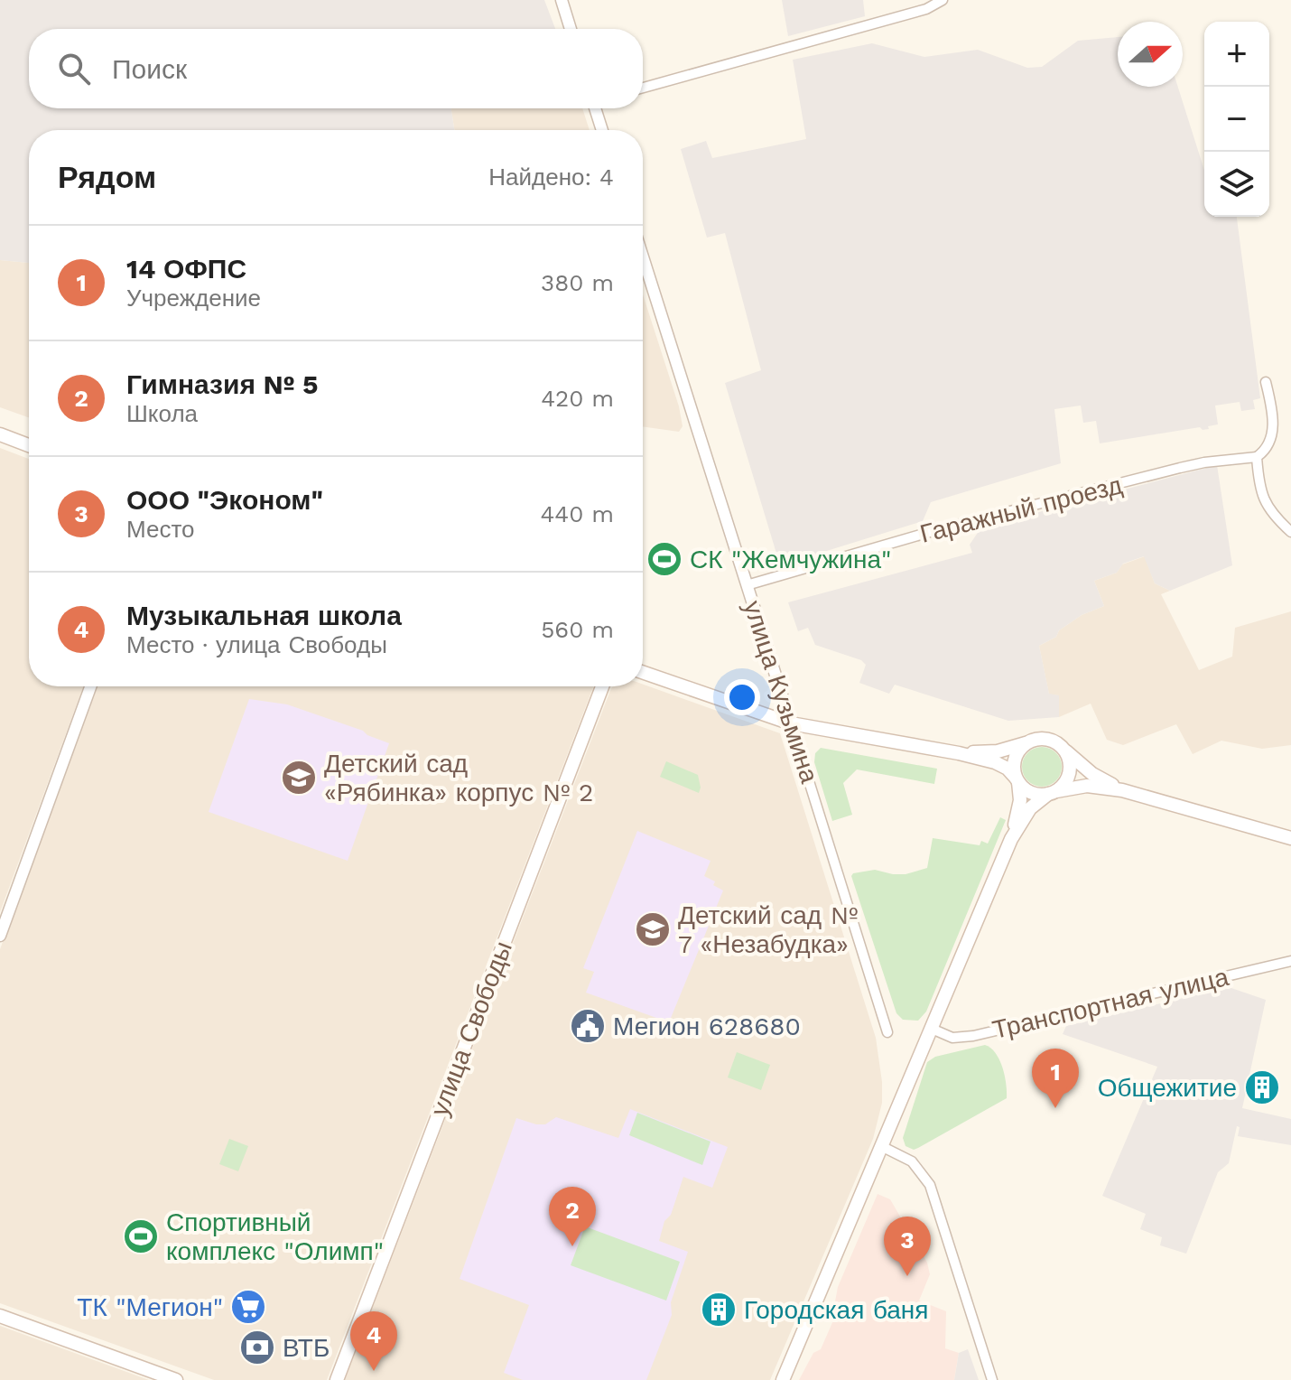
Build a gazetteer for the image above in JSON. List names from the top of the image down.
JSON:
{
  "streets": {
    "main road": ["улица Свободы"],
    "street": ["Гаражный проезд", "улица Кузьмина", "Транспортная улица"]
  },
  "crossings": [
    ["Гаражный проезд", "улица Кузьмина"]
  ],
  "places": {
    "sports": ["СК \"Жемчужина\"", "Спортивный комплекс \"Олимп\""],
    "school or university": ["Детский сад «Рябинка» корпус № 2", "Детский сад № 7 «Незабудка»"],
    "public building": ["Мегион 628680"],
    "building": ["Общежитие", "Городская баня"],
    "supermarket": ["ТК \"Мегион\""],
    "bank": ["ВТБ"]
  },
  "north": "right",
  "page": {
    "map_buttons": ["+", "−"],
    "search": "Поиск",
    "heading": ["Рядом", "Найдено: 4"],
    "list": [
      {
        "mark": "1",
        "name": "14 ОФПС",
        "note": "Учреждение",
        "value": "380 m"
      },
      {
        "mark": "2",
        "name": "Гимназия № 5",
        "note": "Школа",
        "value": "420 m"
      },
      {
        "mark": "3",
        "name": "ООО \"Эконом\"",
        "note": "Место",
        "value": "440 m"
      },
      {
        "mark": "4",
        "name": "Музыкальная школа",
        "note": "Место · улица Свободы",
        "value": "560 m"
      }
    ],
    "pins": [
      "1",
      "2",
      "3",
      "4"
    ]
  }
}
